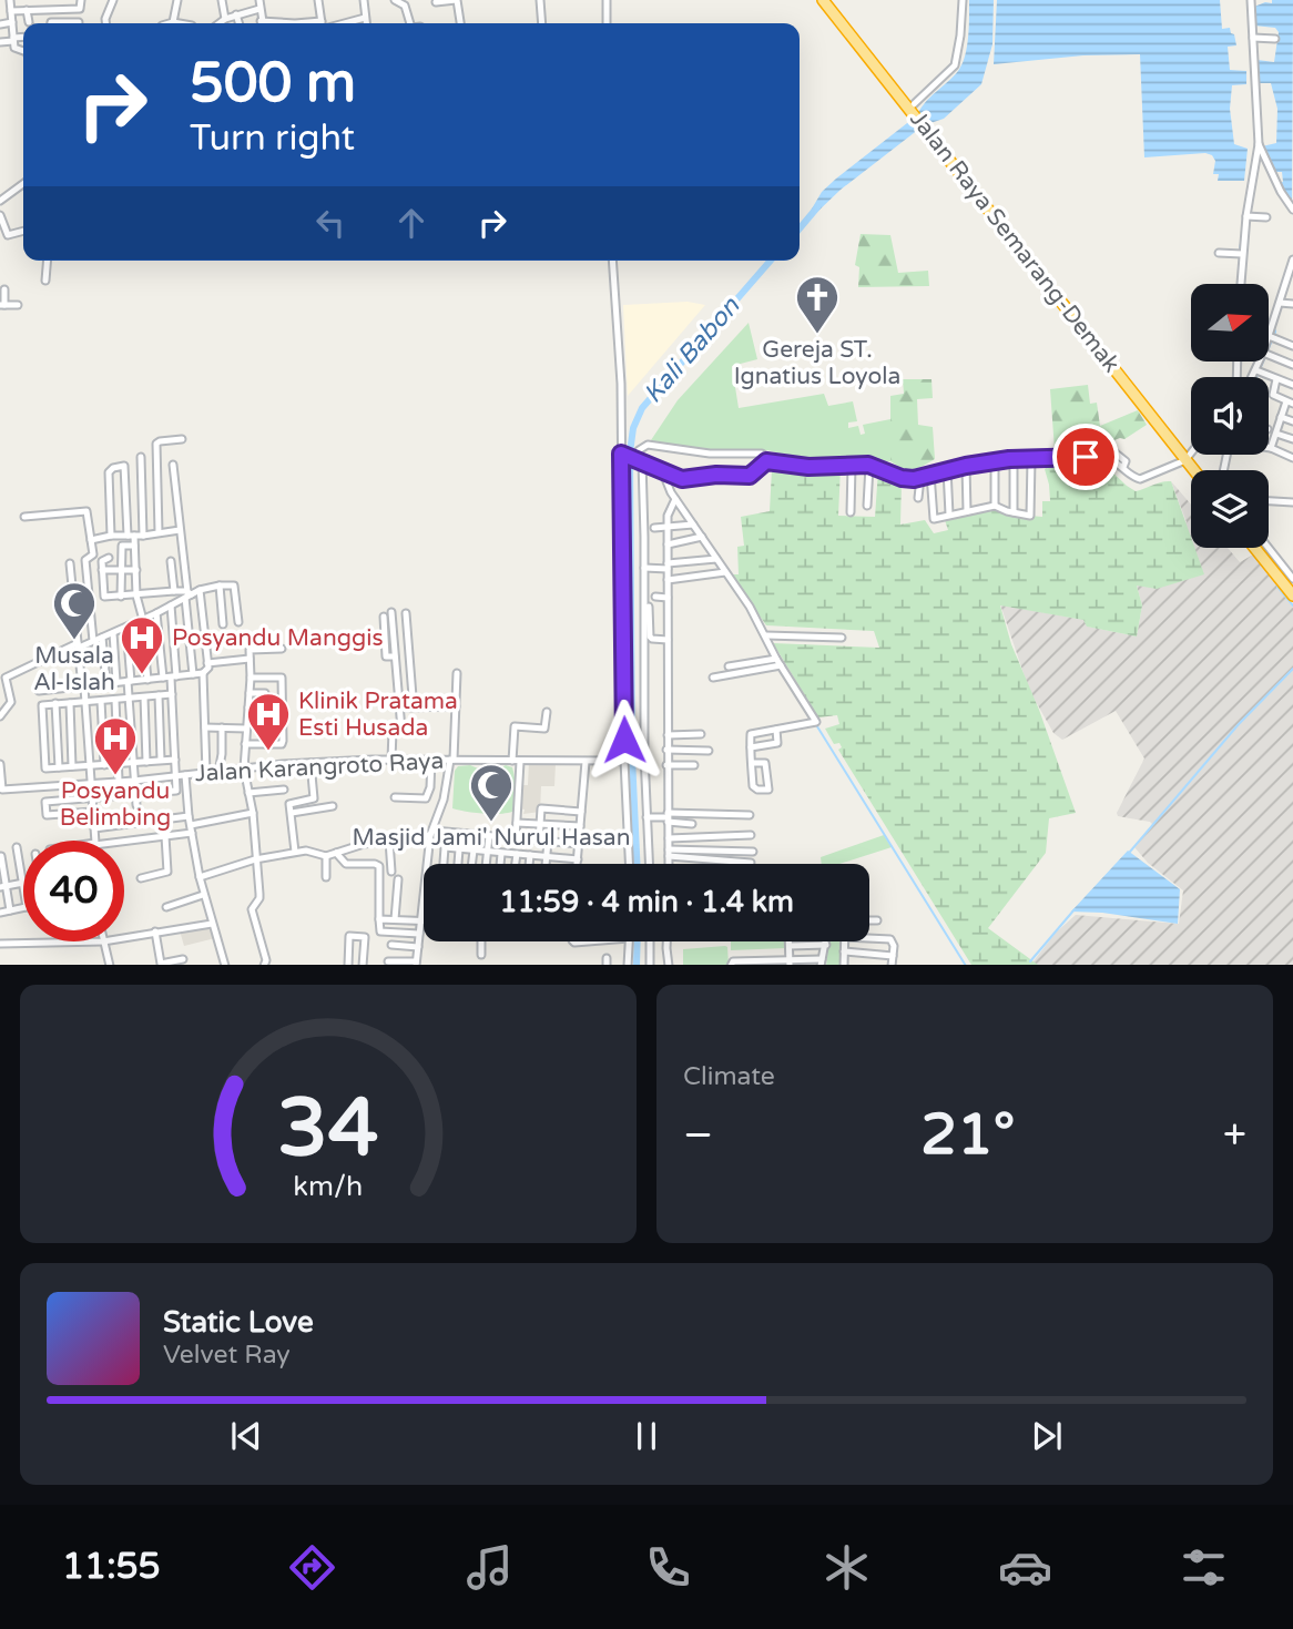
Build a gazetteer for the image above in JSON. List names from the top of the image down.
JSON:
{
  "streets": {
    "highway": ["Jalan Raya Semarang-Demak"],
    "street": ["Jalan Karangroto Raya"]
  },
  "water": ["Kali Babon"],
  "places": {
    "church": ["Gereja ST. Ignatius Loyola"],
    "mosque": ["Musala Al-Islah", "Masjid Jami' Nurul Hasan"],
    "hospital": ["Posyandu Manggis", "Klinik Pratama Esti Husada", "Posyandu Belimbing"]
  },
  "north": "right",
  "page": {
    "turn": ["500 m", "Turn right"],
    "limit": "40",
    "trip": "11:59 · 4 min · 1.4 km",
    "tile": "Climate",
    "heat": ["−", "21°", "+"],
    "song": ["Static Love", "Velvet Ray"],
    "tabs": "11:55",
    "gauge": ["34", "km/h"]
  }
}
